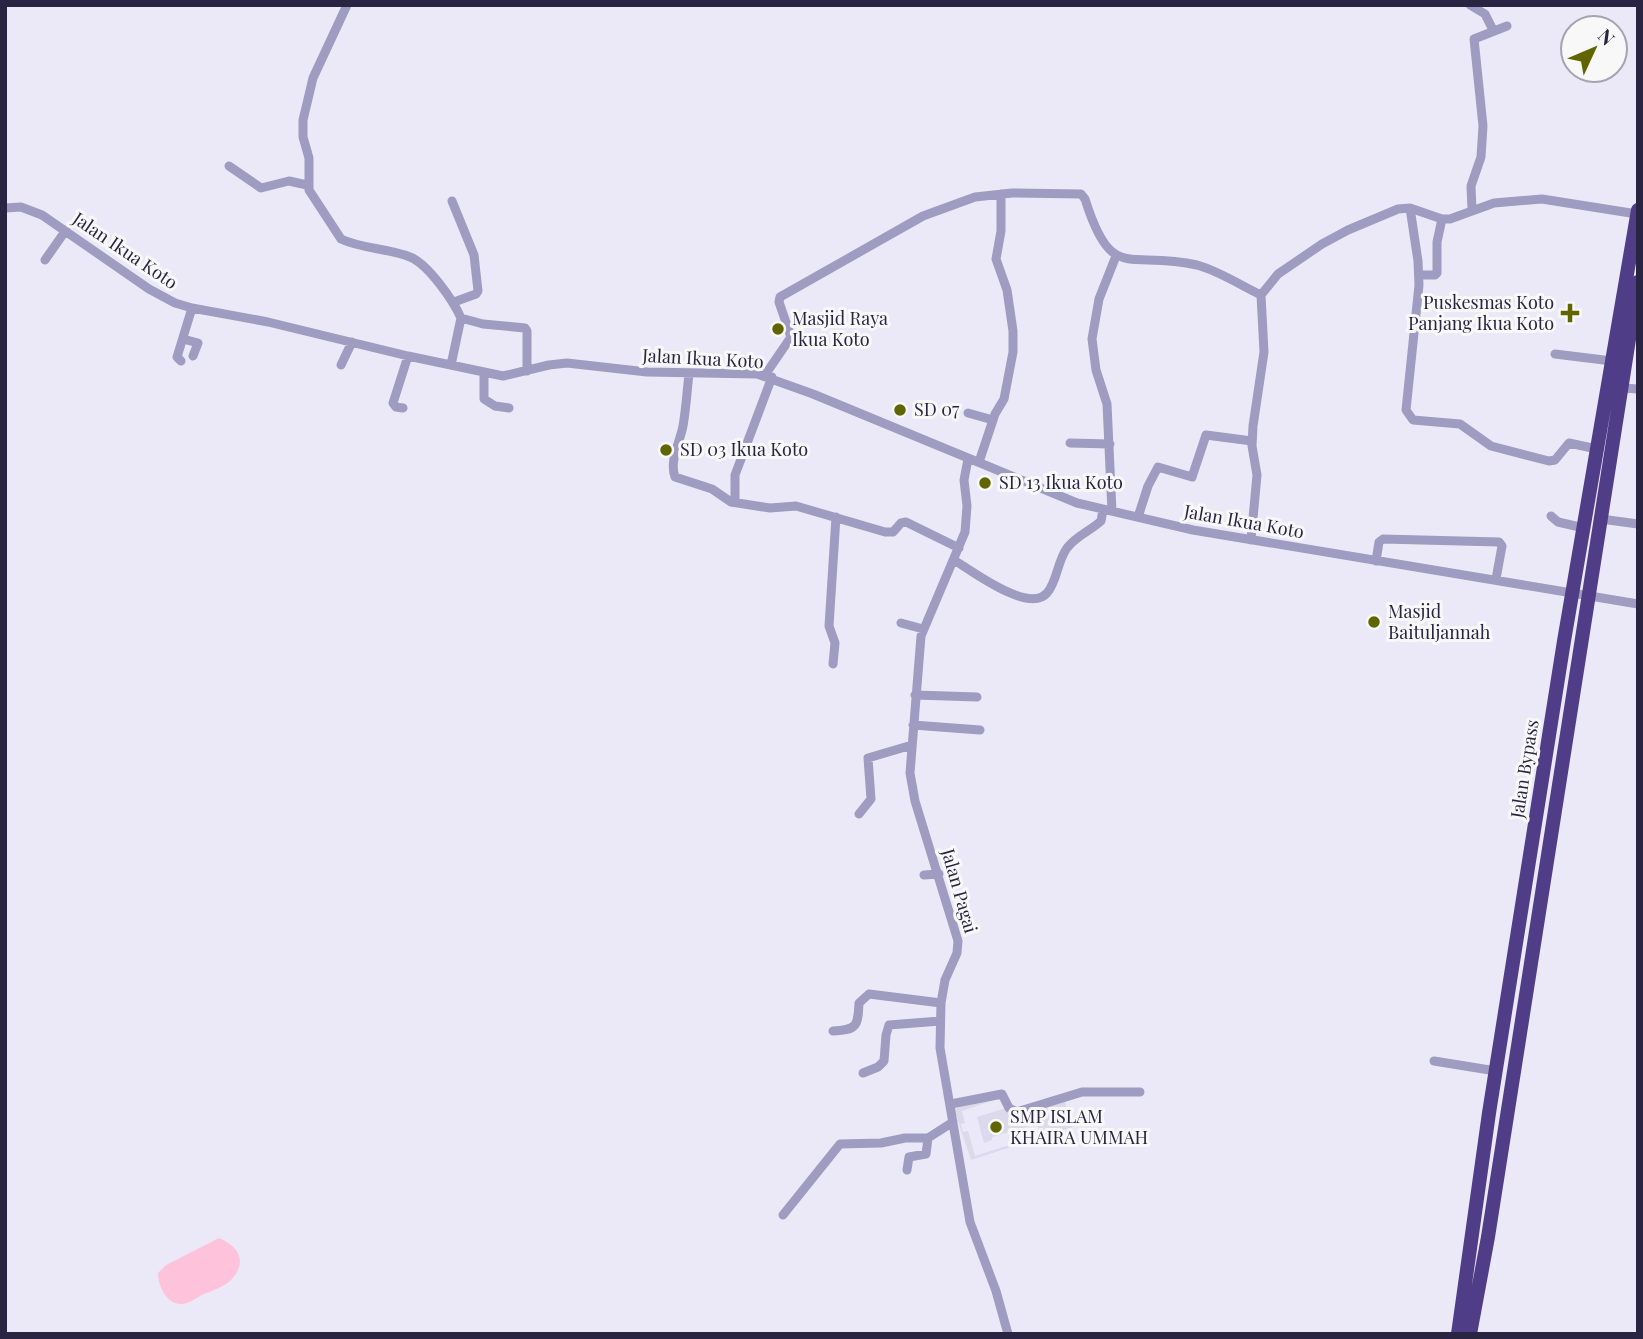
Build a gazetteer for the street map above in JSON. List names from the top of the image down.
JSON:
{
  "streets": {
    "highway": ["Jalan Bypass"],
    "street": ["Jalan Ikua Koto", "Jalan Pagai"]
  },
  "crossings": [
    ["Jalan Ikua Koto", "Jalan Bypass"],
    ["Jalan Ikua Koto", "Jalan Pagai"]
  ],
  "places": {
    "health": ["Puskesmas Koto Panjang Ikua Koto"],
    "other": [
      "Masjid Raya Ikua Koto",
      "SD 07",
      "SD 03 Ikua Koto",
      "SD 13 Ikua Koto",
      "Masjid Baituljannah",
      "SMP ISLAM KHAIRA UMMAH"
    ]
  },
  "north": "top right"
}
